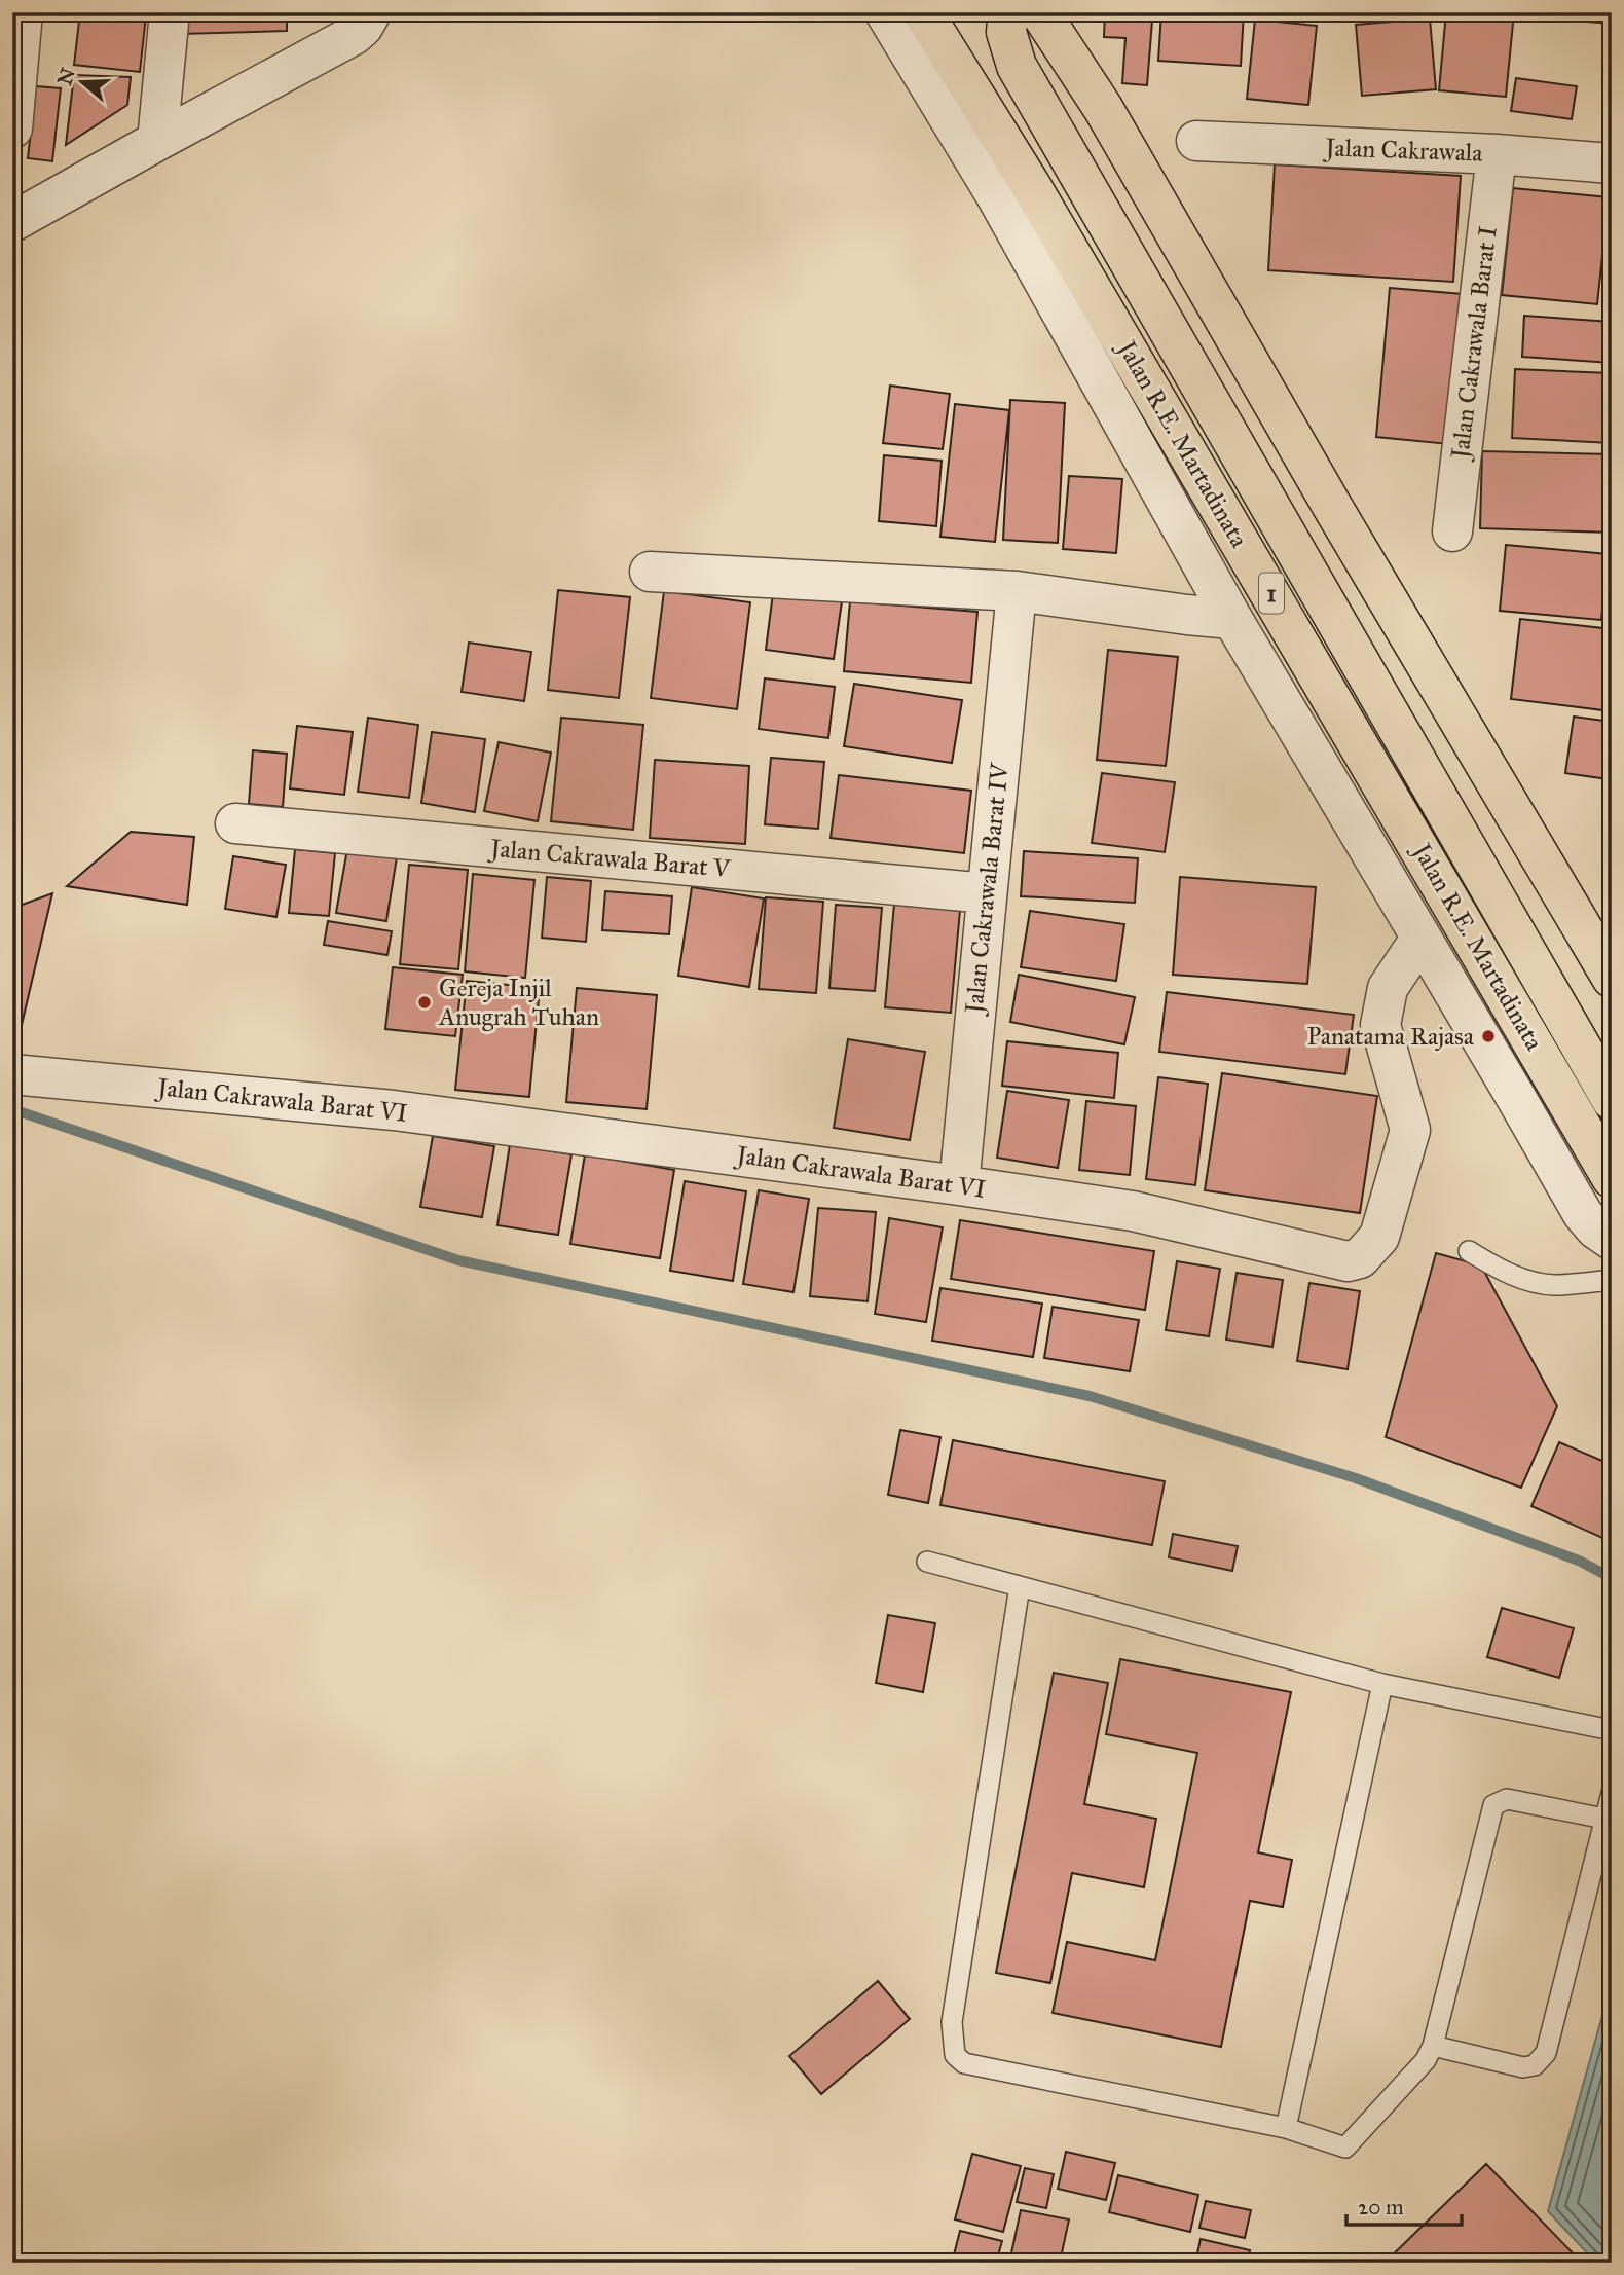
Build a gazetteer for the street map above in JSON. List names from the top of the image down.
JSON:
{
  "streets": {
    "highway": ["Jalan R.E. Martadinata", "1"],
    "street": [
      "Jalan Cakrawala",
      "Jalan Cakrawala Barat I",
      "Jalan Cakrawala Barat V",
      "Jalan Cakrawala Barat IV",
      "Jalan Cakrawala Barat VI"
    ]
  },
  "crossings": [
    ["Jalan Cakrawala", "Jalan Cakrawala Barat I"],
    ["Jalan Cakrawala Barat V", "Jalan Cakrawala Barat IV"],
    ["Jalan Cakrawala Barat IV", "Jalan Cakrawala Barat VI"]
  ],
  "places": ["Gereja Injil Anugrah Tuhan", "Panatama Rajasa"],
  "scale_bar": "20 m",
  "north": "left"
}
